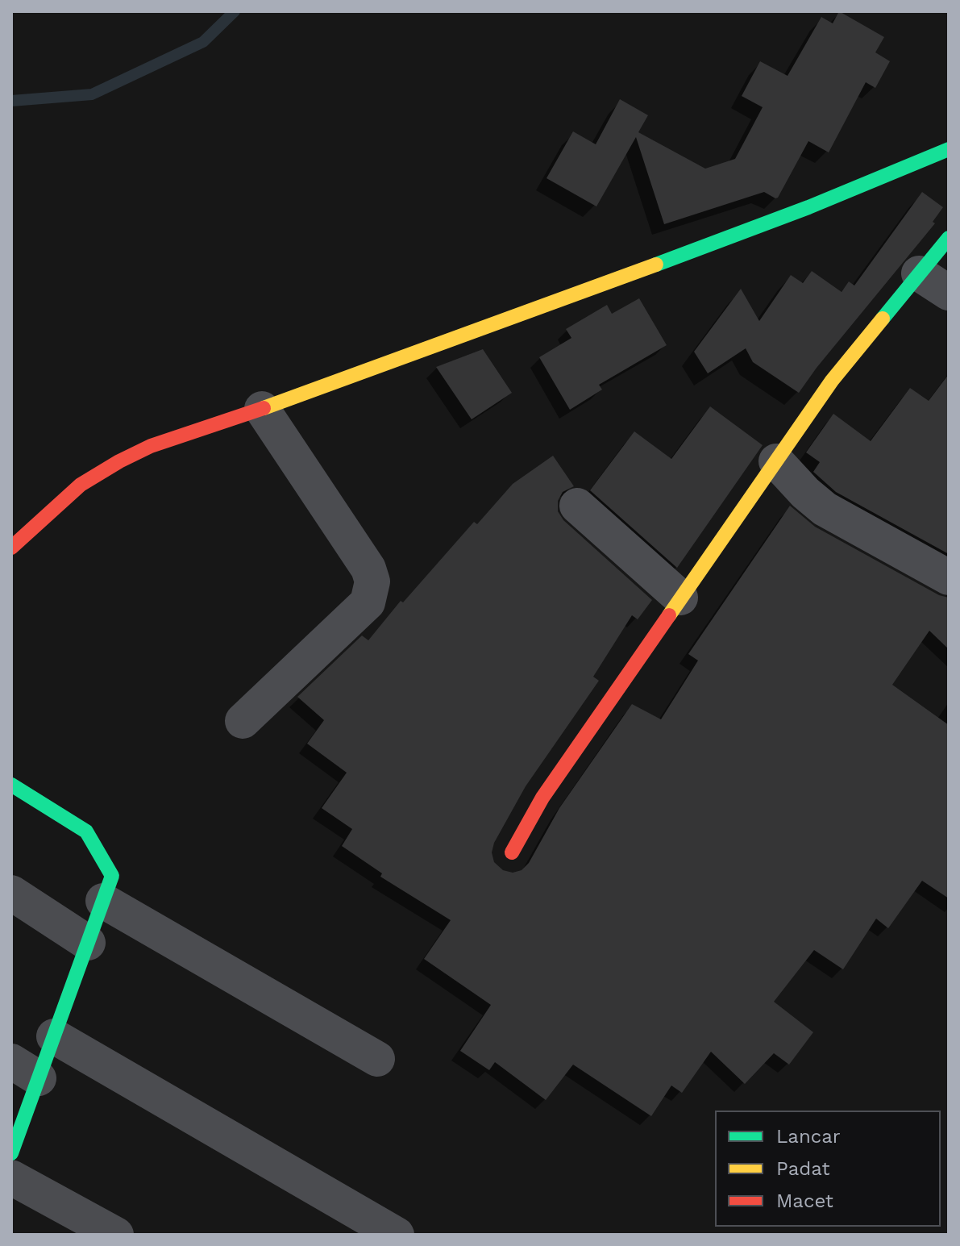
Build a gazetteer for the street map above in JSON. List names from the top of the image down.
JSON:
{
  "legend": ["Lancar", "Padat", "Macet"]
}
